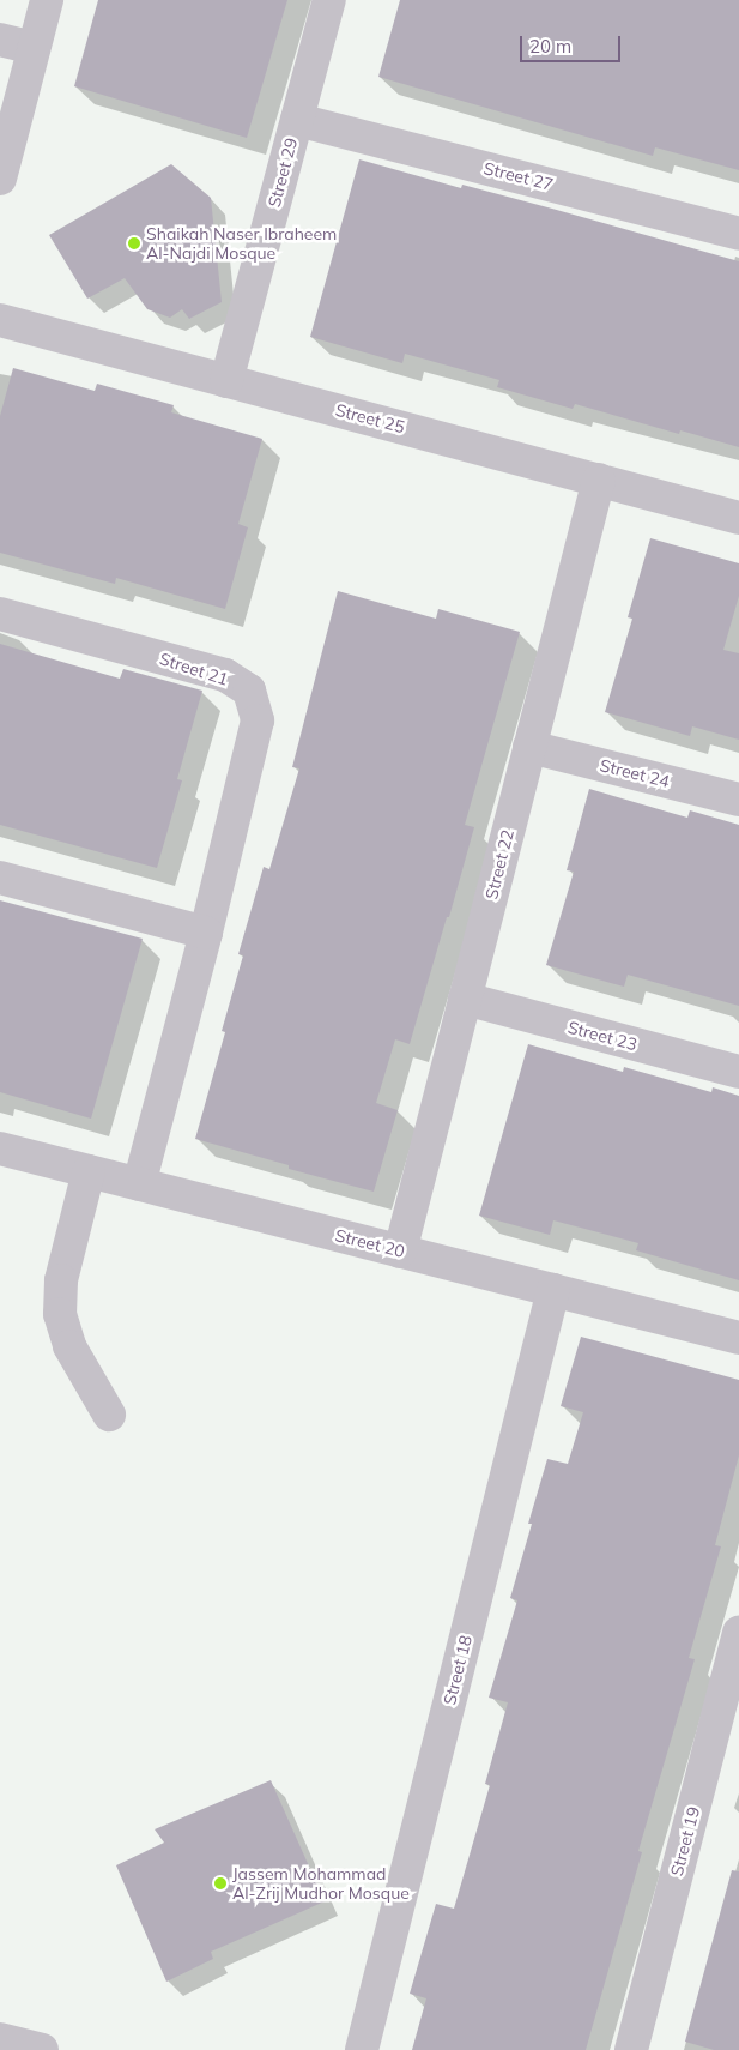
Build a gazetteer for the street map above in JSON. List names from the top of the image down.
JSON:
{
  "streets": {
    "street": [
      "Street 29",
      "Street 27",
      "Street 25",
      "Street 21",
      "Street 24",
      "Street 22",
      "Street 23",
      "Street 20",
      "Street 18",
      "Street 19"
    ]
  },
  "crossings": [
    ["Street 29", "Street 27"],
    ["Street 29", "Street 25"],
    ["Street 25", "Street 22"],
    ["Street 21", "Street 20"],
    ["Street 24", "Street 22"],
    ["Street 22", "Street 23"],
    ["Street 22", "Street 20"],
    ["Street 20", "Street 18"]
  ],
  "places": ["Shaikah Naser Ibraheem Al-Najdi Mosque", "Jassem Mohammad Al-Zrij Mudhor Mosque"],
  "scale_bar": "20 m"
}
